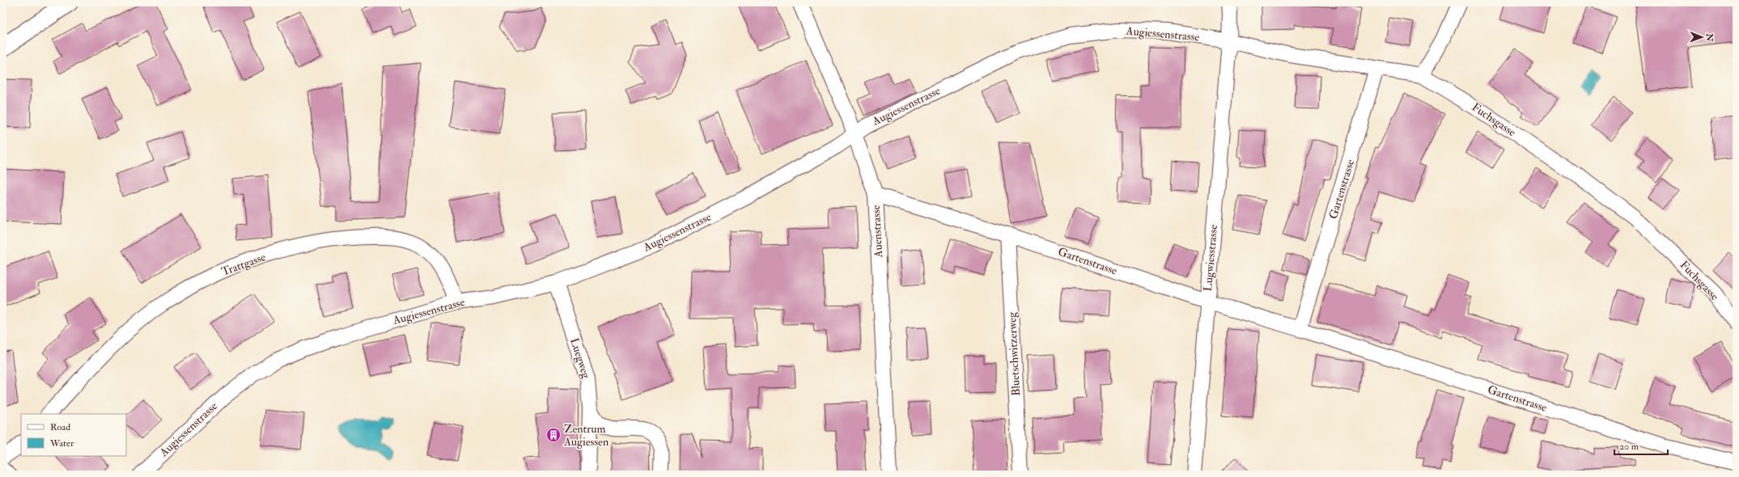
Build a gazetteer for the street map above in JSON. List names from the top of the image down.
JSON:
{
  "streets": {
    "street": [
      "Augiessenstrasse",
      "Fuchsgasse",
      "Gartenstrasse",
      "Auenstrasse",
      "Lugwiesstrasse",
      "Trattgasse",
      "Bluetschwitzerweg",
      "Luegweg"
    ]
  },
  "crossings": [
    ["Augiessenstrasse", "Fuchsgasse"],
    ["Augiessenstrasse", "Auenstrasse"],
    ["Augiessenstrasse", "Lugwiesstrasse"],
    ["Augiessenstrasse", "Trattgasse"],
    ["Augiessenstrasse", "Luegweg"],
    ["Fuchsgasse", "Gartenstrasse"],
    ["Fuchsgasse", "Lugwiesstrasse"],
    ["Gartenstrasse", "Auenstrasse"],
    ["Gartenstrasse", "Lugwiesstrasse"],
    ["Gartenstrasse", "Bluetschwitzerweg"]
  ],
  "places": {
    "building": ["Zentrum Augiessen"]
  },
  "legend": ["Road", "Water"],
  "scale_bar": "20 m",
  "north": "right"
}
